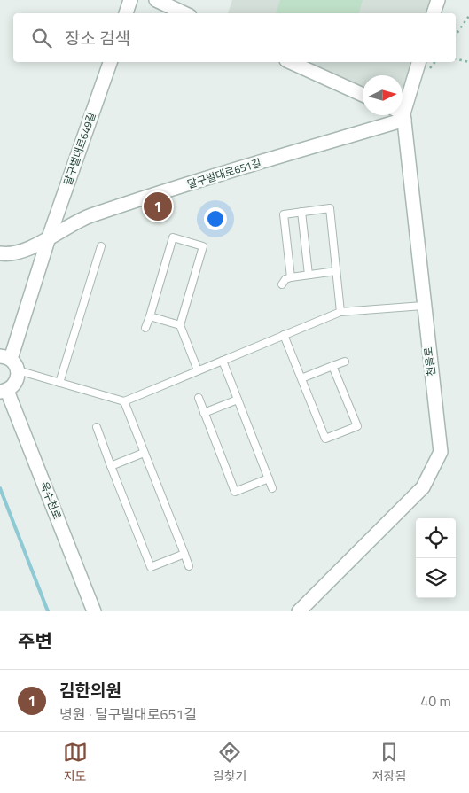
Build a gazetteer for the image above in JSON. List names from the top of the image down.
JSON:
{
  "streets": {
    "street": [
      "달구벌대로649길",
      "달구벌대로651길",
      "천을로",
      "욱수천로"
    ]
  },
  "crossings": [
    ["달구벌대로649길", "달구벌대로651길"]
  ],
  "north": "right",
  "page": {
    "search": "장소 검색",
    "pins": "1",
    "heading": "주변",
    "list": [
      {
        "mark": "1",
        "name": "김한의원",
        "note": "병원 · 달구벌대로651길",
        "value": "40 m"
      }
    ],
    "nav": ["지도", "길찾기", "저장됨"]
  }
}
